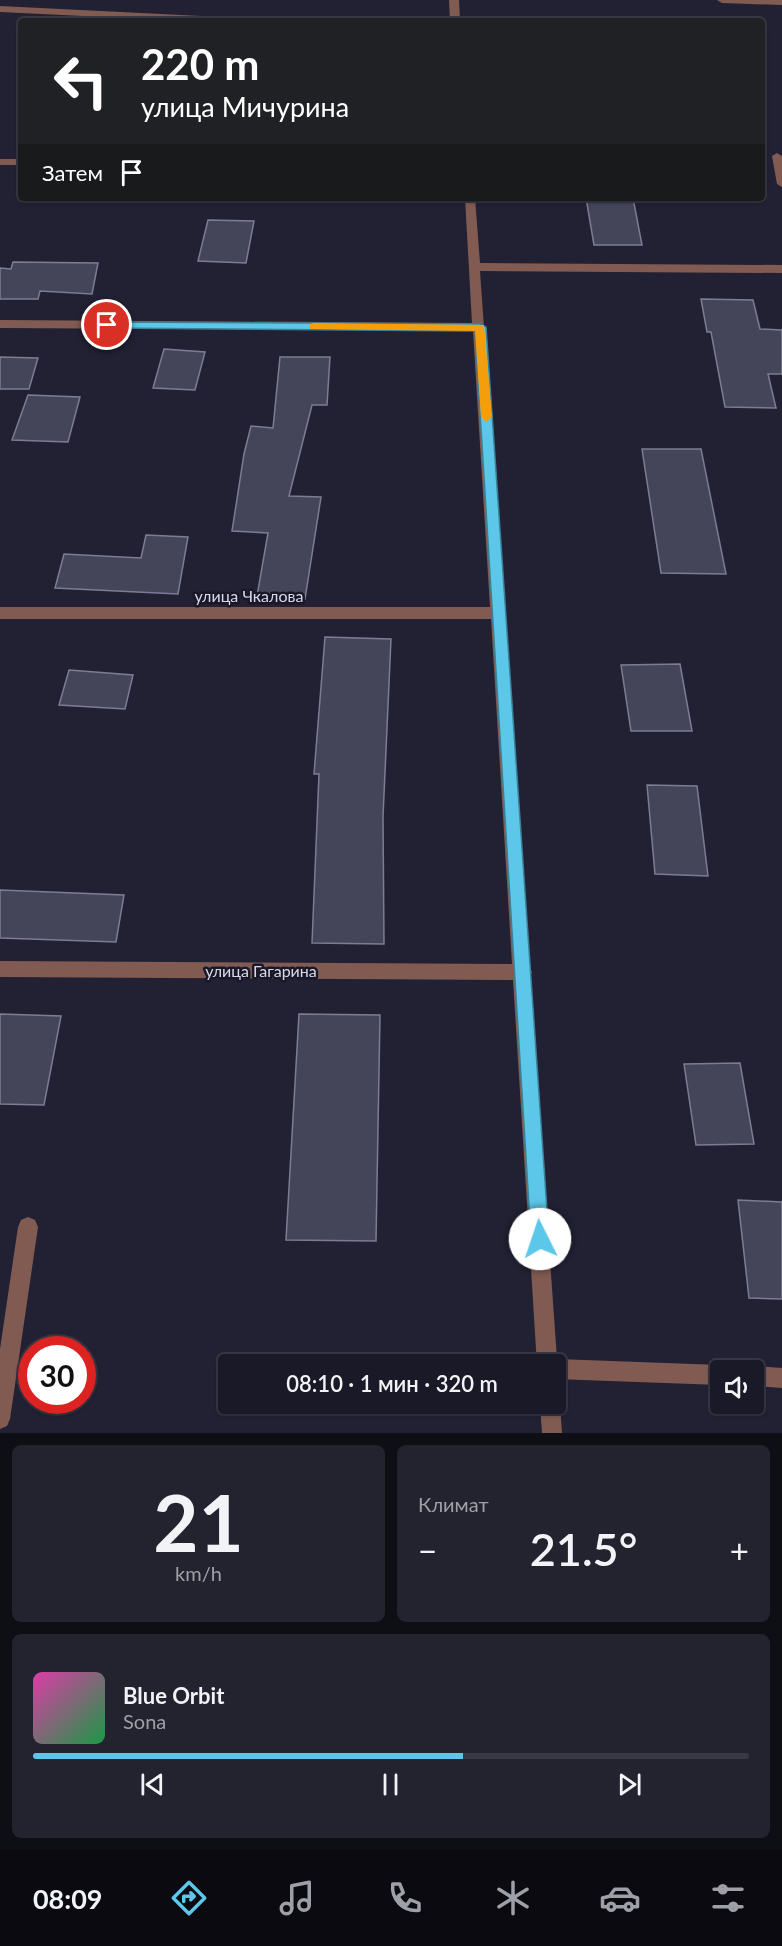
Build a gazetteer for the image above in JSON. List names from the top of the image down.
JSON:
{
  "streets": {
    "street": ["улица Чкалова", "улица Гагарина"]
  },
  "page": {
    "turn": ["220 m", "улица Мичурина"],
    "then": "Затем",
    "limit": "30",
    "trip": "08:10 · 1 мин · 320 m",
    "tile": [
      ["21", "km/h"],
      "Климат"
    ],
    "heat": ["−", "21.5°", "+"],
    "song": ["Blue Orbit", "Sona"],
    "tabs": "08:09"
  }
}
